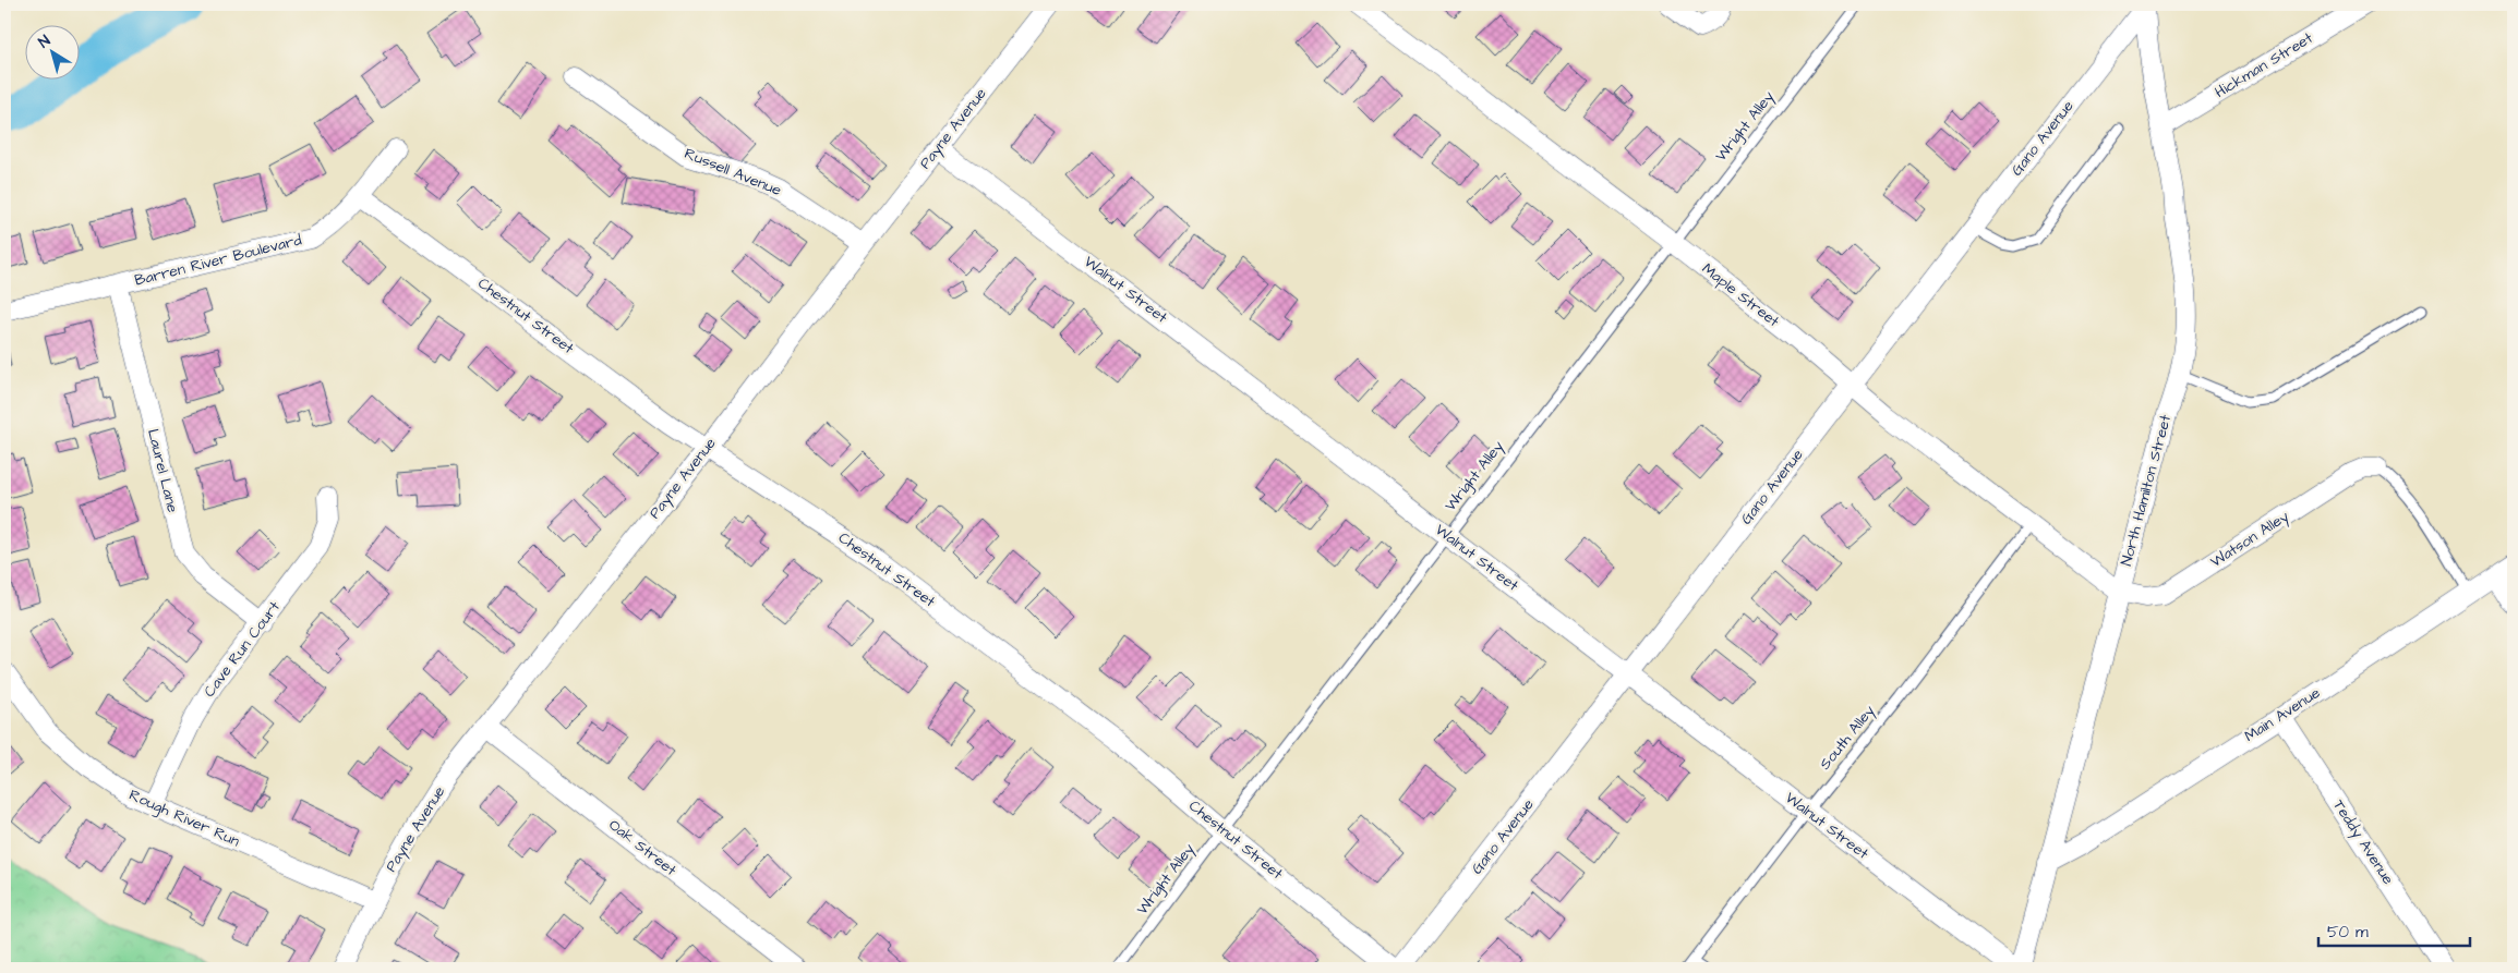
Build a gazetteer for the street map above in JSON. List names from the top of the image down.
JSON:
{
  "streets": {
    "street": [
      "Hickman Street",
      "Payne Avenue",
      "Gano Avenue",
      "Russell Avenue",
      "Barren River Boulevard",
      "Walnut Street",
      "Maple Street",
      "Chestnut Street",
      "Laurel Lane",
      "North Hamilton Street",
      "Watson Alley",
      "Cave Run Court",
      "Main Avenue",
      "Rough River Run",
      "Teddy Avenue",
      "Oak Street"
    ],
    "lane": ["Wright Alley", "South Alley"]
  },
  "crossings": [
    ["Hickman Street", "North Hamilton Street"],
    ["Wright Alley", "Walnut Street"],
    ["Wright Alley", "Maple Street"],
    ["Wright Alley", "Chestnut Street"],
    ["Payne Avenue", "Russell Avenue"],
    ["Payne Avenue", "Walnut Street"],
    ["Payne Avenue", "Chestnut Street"],
    ["Payne Avenue", "Rough River Run"],
    ["Payne Avenue", "Oak Street"],
    ["Gano Avenue", "Walnut Street"],
    ["Gano Avenue", "Maple Street"],
    ["Gano Avenue", "North Hamilton Street"],
    ["Barren River Boulevard", "Chestnut Street"],
    ["Barren River Boulevard", "Laurel Lane"],
    ["Walnut Street", "South Alley"],
    ["Maple Street", "North Hamilton Street"],
    ["Maple Street", "Watson Alley"],
    ["Maple Street", "South Alley"],
    ["Laurel Lane", "Cave Run Court"],
    ["North Hamilton Street", "Watson Alley"],
    ["North Hamilton Street", "Main Avenue"],
    ["Cave Run Court", "Rough River Run"],
    ["Main Avenue", "Teddy Avenue"]
  ],
  "scale_bar": "50 m",
  "north": "top left"
}
